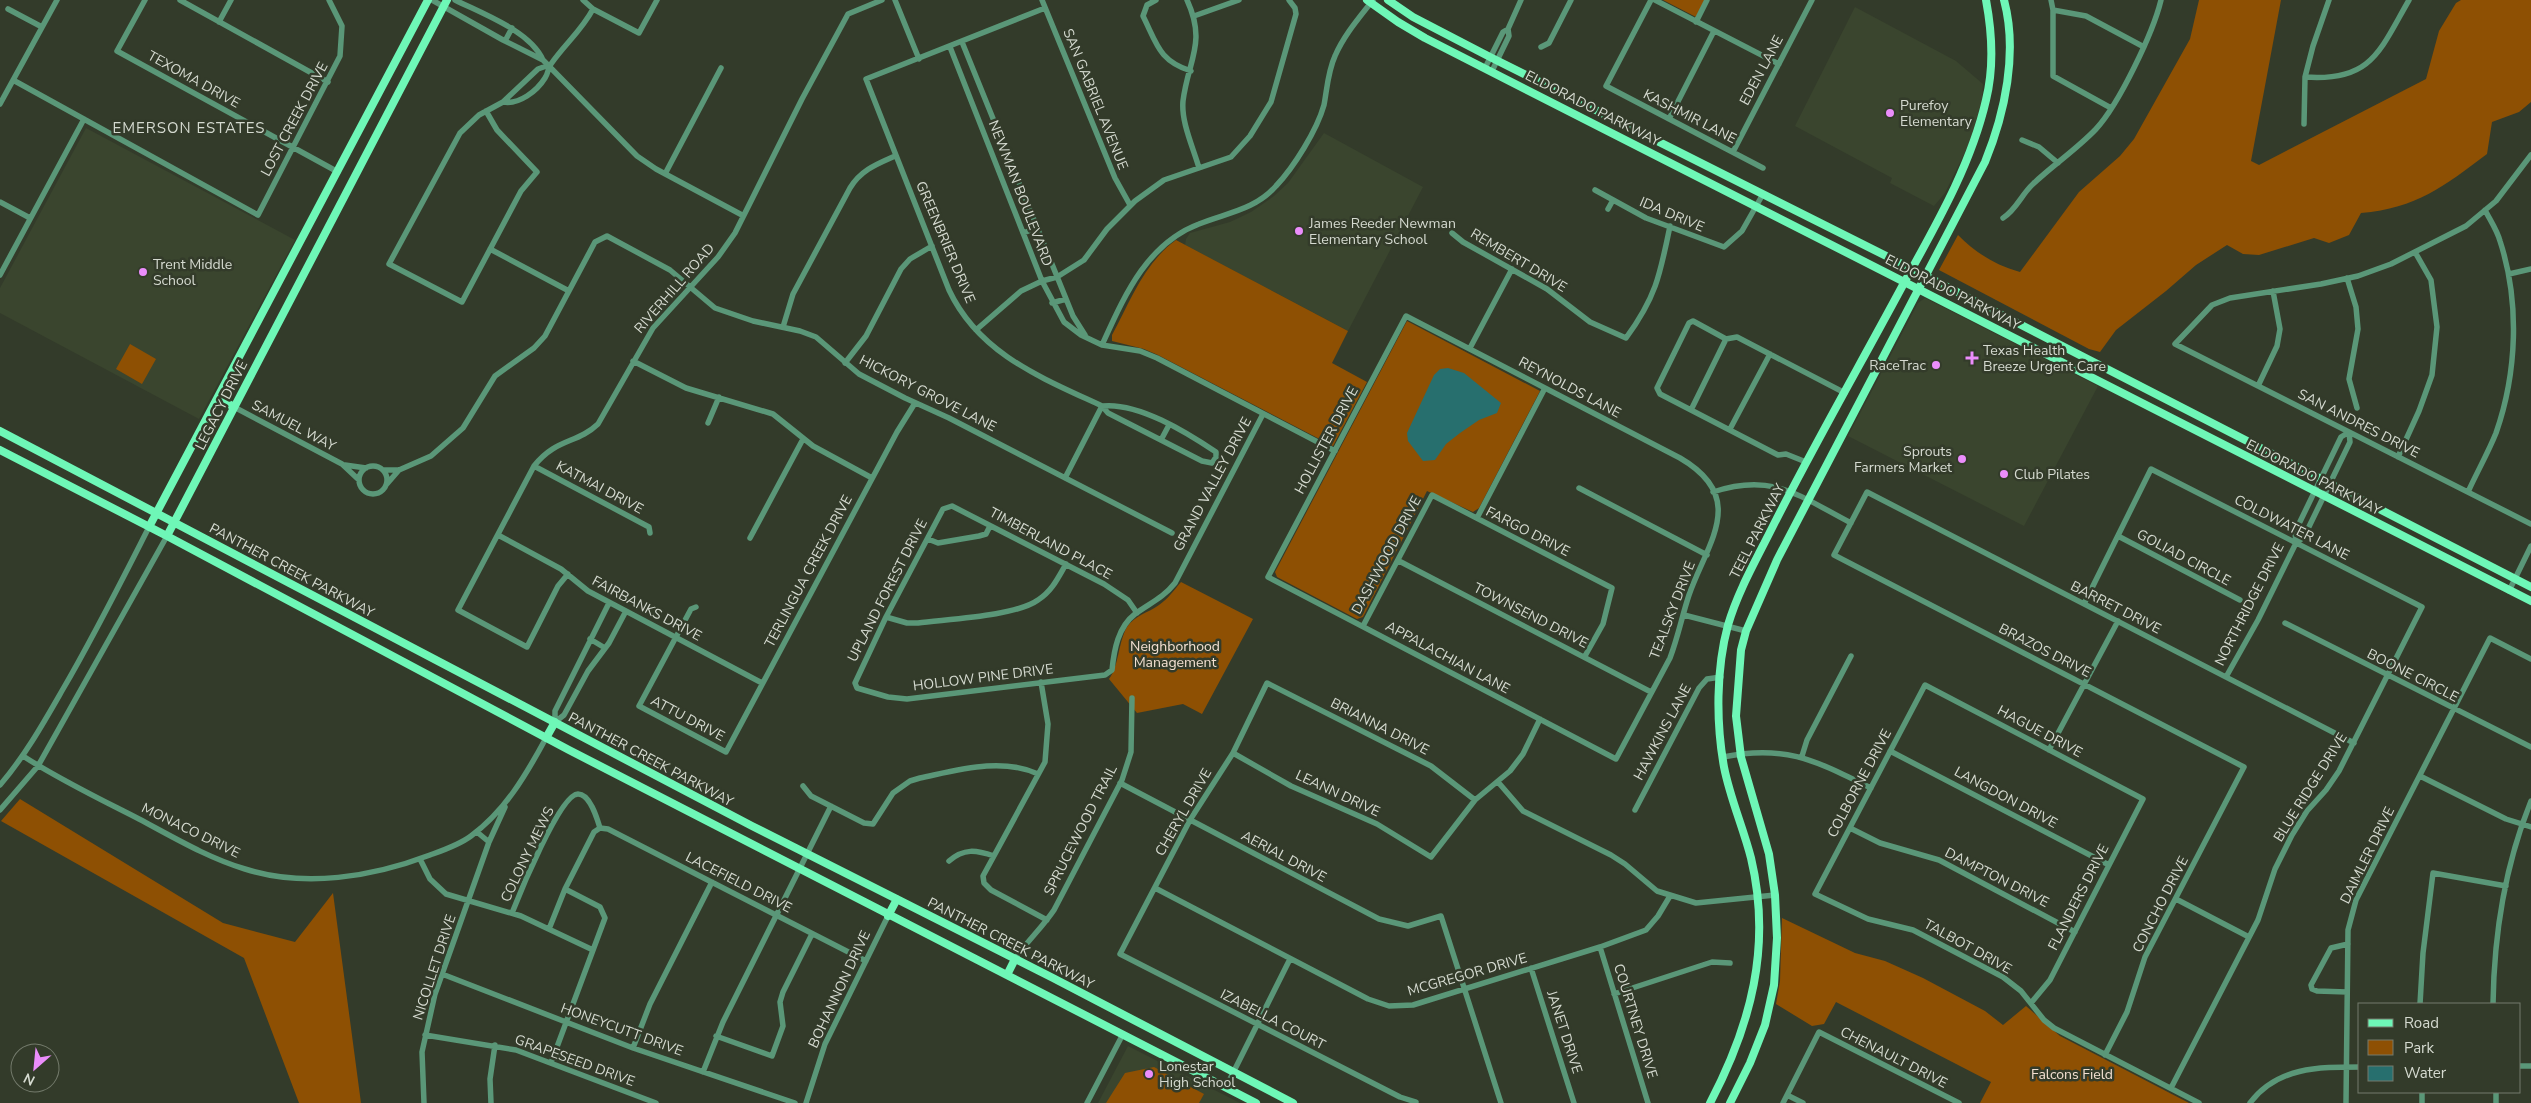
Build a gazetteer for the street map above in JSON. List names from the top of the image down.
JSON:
{
  "streets": {
    "main road": [
      "ELDORADO PARKWAY",
      "LEGACY DRIVE",
      "TEEL PARKWAY",
      "PANTHER CREEK PARKWAY"
    ],
    "street": [
      "EDEN LANE",
      "TEXOMA DRIVE",
      "SAN GABRIEL AVENUE",
      "KASHMIR LANE",
      "LOST CREEK DRIVE",
      "NEWMAN BOULEVARD",
      "IDA DRIVE",
      "GREENBRIER DRIVE",
      "REMBERT DRIVE",
      "RIVERHILL ROAD",
      "REYNOLDS LANE",
      "HICKORY GROVE LANE",
      "SAN ANDRES DRIVE",
      "SAMUEL WAY",
      "HOLLISTER DRIVE",
      "GRAND VALLEY DRIVE",
      "KATMAI DRIVE",
      "COLDWATER LANE",
      "FARGO DRIVE",
      "TIMBERLAND PLACE",
      "DASHWOOD DRIVE",
      "GOLIAD CIRCLE",
      "TERLINGUA CREEK DRIVE",
      "UPLAND FOREST DRIVE",
      "NORTHRIDGE DRIVE",
      "BARRET DRIVE",
      "FAIRBANKS DRIVE",
      "TEALSKY DRIVE",
      "TOWNSEND DRIVE",
      "BRAZOS DRIVE",
      "APPALACHIAN LANE",
      "BOONE CIRCLE",
      "HOLLOW PINE DRIVE",
      "ATTU DRIVE",
      "BRIANNA DRIVE",
      "HAGUE DRIVE",
      "HAWKINS LANE",
      "COLBORNE DRIVE",
      "BLUE RIDGE DRIVE",
      "LEANN DRIVE",
      "LANGDON DRIVE",
      "CHERYL DRIVE",
      "MONACO DRIVE",
      "SPRUCEWOOD TRAIL",
      "COLONY MEWS",
      "DAIMLER DRIVE",
      "AERIAL DRIVE",
      "DAMPTON DRIVE",
      "LACEFIELD DRIVE",
      "FLANDERS DRIVE",
      "CONCHO DRIVE",
      "TALBOT DRIVE",
      "NICOLLET DRIVE",
      "MCGREGOR DRIVE",
      "BOHANNON DRIVE",
      "IZABELLA COURT",
      "COURTNEY DRIVE",
      "HONEYCUTT DRIVE",
      "JANET DRIVE",
      "CHENAULT DRIVE",
      "GRAPESEED DRIVE"
    ]
  },
  "crossings": [
    ["EDEN LANE", "KASHMIR LANE"],
    ["TEXOMA DRIVE", "LOST CREEK DRIVE"],
    ["TEXOMA DRIVE", "LEGACY DRIVE"],
    ["ELDORADO PARKWAY", "IDA DRIVE"],
    ["ELDORADO PARKWAY", "TEEL PARKWAY"],
    ["ELDORADO PARKWAY", "NORTHRIDGE DRIVE"],
    ["NEWMAN BOULEVARD", "HOLLISTER DRIVE"],
    ["NEWMAN BOULEVARD", "GRAND VALLEY DRIVE"],
    ["IDA DRIVE", "REMBERT DRIVE"],
    ["RIVERHILL ROAD", "HICKORY GROVE LANE"],
    ["RIVERHILL ROAD", "KATMAI DRIVE"],
    ["RIVERHILL ROAD", "FAIRBANKS DRIVE"],
    ["REYNOLDS LANE", "HOLLISTER DRIVE"],
    ["REYNOLDS LANE", "TEALSKY DRIVE"],
    ["HICKORY GROVE LANE", "TERLINGUA CREEK DRIVE"],
    ["LEGACY DRIVE", "SAMUEL WAY"],
    ["LEGACY DRIVE", "PANTHER CREEK PARKWAY"],
    ["LEGACY DRIVE", "MONACO DRIVE"],
    ["SAN ANDRES DRIVE", "NORTHRIDGE DRIVE"],
    ["HOLLISTER DRIVE", "APPALACHIAN LANE"],
    ["GRAND VALLEY DRIVE", "TIMBERLAND PLACE"],
    ["GRAND VALLEY DRIVE", "HOLLOW PINE DRIVE"],
    ["COLDWATER LANE", "GOLIAD CIRCLE"],
    ["COLDWATER LANE", "NORTHRIDGE DRIVE"],
    ["COLDWATER LANE", "BLUE RIDGE DRIVE"],
    ["FARGO DRIVE", "DASHWOOD DRIVE"],
    ["FARGO DRIVE", "TOWNSEND DRIVE"],
    ["TEEL PARKWAY", "HAWKINS LANE"],
    ["TIMBERLAND PLACE", "UPLAND FOREST DRIVE"],
    ["DASHWOOD DRIVE", "TOWNSEND DRIVE"],
    ["DASHWOOD DRIVE", "APPALACHIAN LANE"],
    ["PANTHER CREEK PARKWAY", "MONACO DRIVE"],
    ["PANTHER CREEK PARKWAY", "SPRUCEWOOD TRAIL"],
    ["PANTHER CREEK PARKWAY", "BOHANNON DRIVE"],
    ["TERLINGUA CREEK DRIVE", "FAIRBANKS DRIVE"],
    ["TERLINGUA CREEK DRIVE", "ATTU DRIVE"],
    ["UPLAND FOREST DRIVE", "HOLLOW PINE DRIVE"],
    ["NORTHRIDGE DRIVE", "BARRET DRIVE"],
    ["BARRET DRIVE", "BRAZOS DRIVE"],
    ["BARRET DRIVE", "BLUE RIDGE DRIVE"],
    ["FAIRBANKS DRIVE", "ATTU DRIVE"],
    ["TEALSKY DRIVE", "TOWNSEND DRIVE"],
    ["TEALSKY DRIVE", "APPALACHIAN LANE"],
    ["BRAZOS DRIVE", "CONCHO DRIVE"],
    ["BOONE CIRCLE", "BLUE RIDGE DRIVE"],
    ["BOONE CIRCLE", "DAIMLER DRIVE"],
    ["BRIANNA DRIVE", "LEANN DRIVE"],
    ["BRIANNA DRIVE", "CHERYL DRIVE"],
    ["HAGUE DRIVE", "COLBORNE DRIVE"],
    ["HAGUE DRIVE", "FLANDERS DRIVE"],
    ["COLBORNE DRIVE", "LANGDON DRIVE"],
    ["COLBORNE DRIVE", "DAMPTON DRIVE"],
    ["COLBORNE DRIVE", "TALBOT DRIVE"],
    ["BLUE RIDGE DRIVE", "TALBOT DRIVE"],
    ["LEANN DRIVE", "CHERYL DRIVE"],
    ["LANGDON DRIVE", "FLANDERS DRIVE"],
    ["CHERYL DRIVE", "AERIAL DRIVE"],
    ["CHERYL DRIVE", "MCGREGOR DRIVE"],
    ["CHERYL DRIVE", "IZABELLA COURT"],
    ["MONACO DRIVE", "NICOLLET DRIVE"],
    ["SPRUCEWOOD TRAIL", "AERIAL DRIVE"],
    ["COLONY MEWS", "LACEFIELD DRIVE"],
    ["AERIAL DRIVE", "MCGREGOR DRIVE"],
    ["DAMPTON DRIVE", "FLANDERS DRIVE"],
    ["LACEFIELD DRIVE", "BOHANNON DRIVE"],
    ["FLANDERS DRIVE", "TALBOT DRIVE"],
    ["CONCHO DRIVE", "TALBOT DRIVE"],
    ["NICOLLET DRIVE", "HONEYCUTT DRIVE"],
    ["NICOLLET DRIVE", "GRAPESEED DRIVE"],
    ["MCGREGOR DRIVE", "COURTNEY DRIVE"],
    ["MCGREGOR DRIVE", "JANET DRIVE"]
  ],
  "districts": ["EMERSON ESTATES"],
  "parks": ["Neighborhood Management", "Falcons Field"],
  "places": {
    "other": [
      "Purefoy Elementary",
      "James Reeder Newman Elementary School",
      "Trent Middle School",
      "RaceTrac",
      "Sprouts Farmers Market",
      "Club Pilates",
      "Lonestar High School"
    ],
    "health": ["Texas Health Breeze Urgent Care"]
  },
  "legend": ["Road", "Park", "Water"],
  "north": "bottom left"
}
